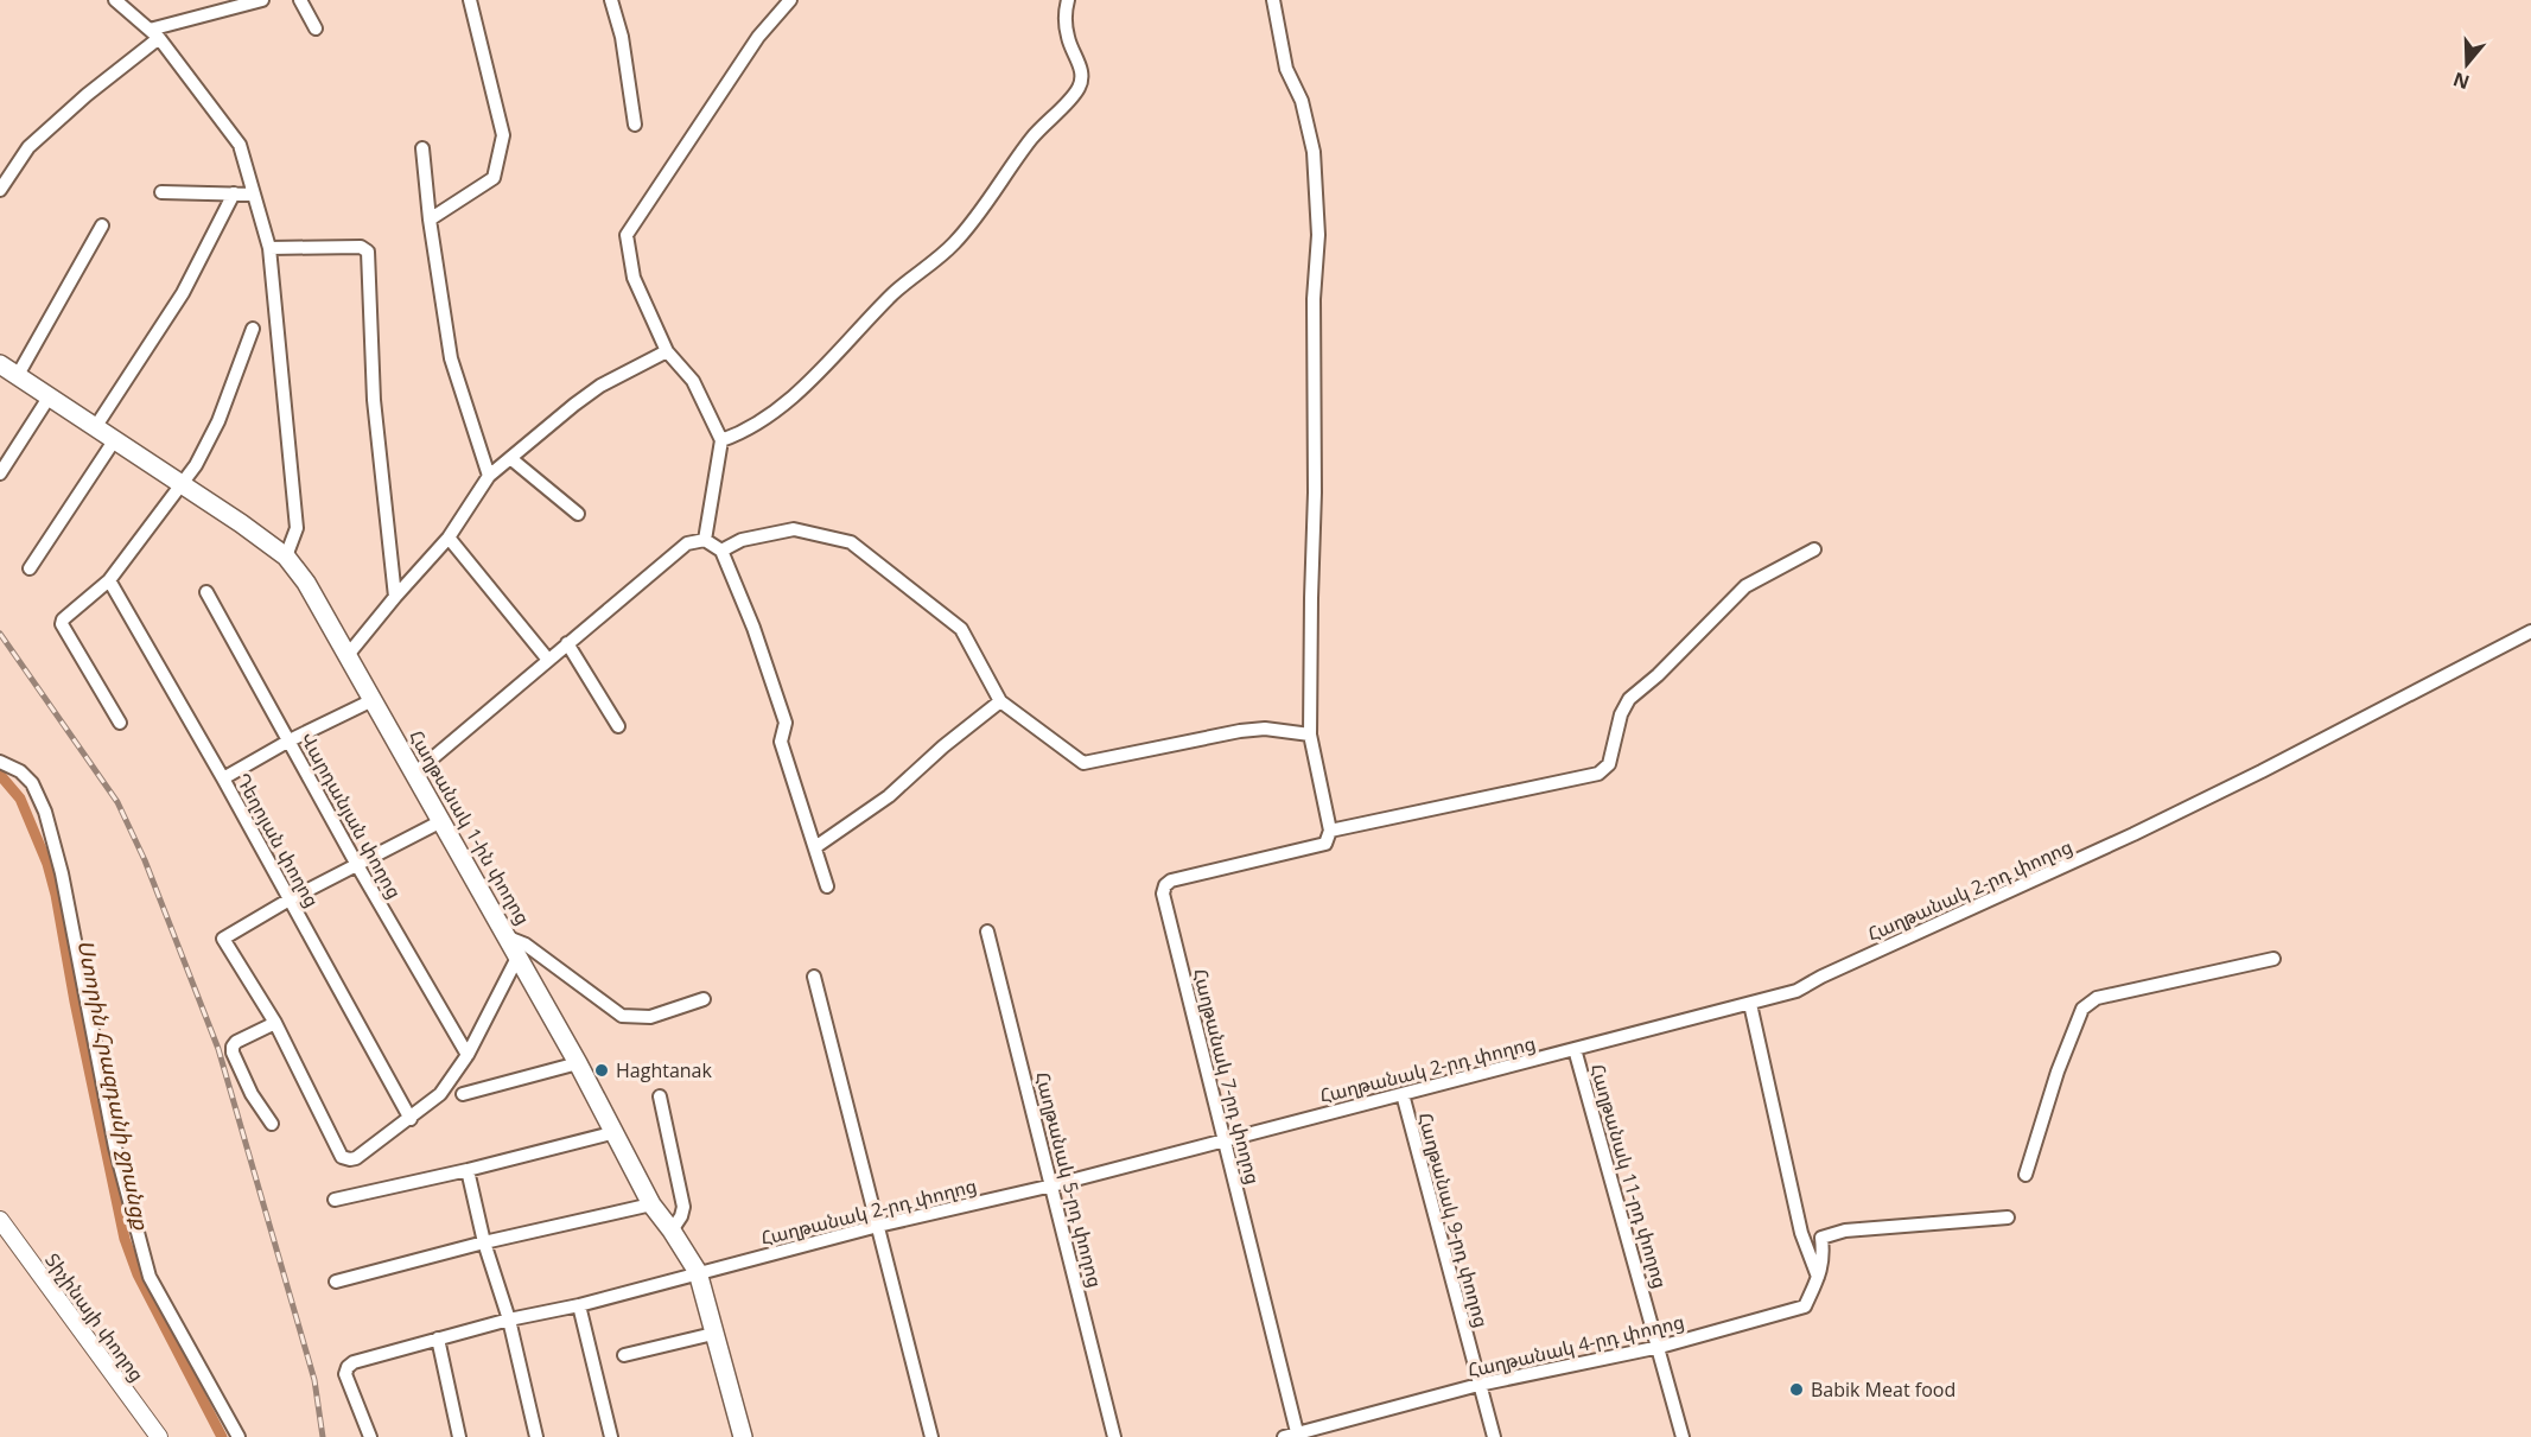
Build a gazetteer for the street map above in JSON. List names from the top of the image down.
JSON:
{
  "streets": {
    "main road": ["Հաղթանակ 1-ին փողոց"],
    "street": [
      "Վարդանյան փողոց",
      "Դեղոյան փողոց",
      "Հաղթանակ 2-րդ փողոց",
      "Հաղթանակ 7-րդ փողոց",
      "Հաղթանակ 11-րդ փողոց",
      "Հաղթանակ 5-րդ փողոց",
      "Հաղթանակ 9-րդ փողոց",
      "Տիչինայի փողոց",
      "Հաղթանակ 4-րդ փողոց"
    ]
  },
  "crossings": [
    ["Հաղթանակ 1-ին փողոց", "Հաղթանակ 2-րդ փողոց"],
    ["Հաղթանակ 2-րդ փողոց", "Հաղթանակ 7-րդ փողոց"],
    ["Հաղթանակ 2-րդ փողոց", "Հաղթանակ 11-րդ փողոց"],
    ["Հաղթանակ 2-րդ փողոց", "Հաղթանակ 5-րդ փողոց"],
    ["Հաղթանակ 2-րդ փողոց", "Հաղթանակ 9-րդ փողոց"],
    ["Հաղթանակ 7-րդ փողոց", "Հաղթանակ 4-րդ փողոց"],
    ["Հաղթանակ 11-րդ փողոց", "Հաղթանակ 4-րդ փողոց"],
    ["Հաղթանակ 9-րդ փողոց", "Հաղթանակ 4-րդ փողոց"]
  ],
  "water": ["Ստորին Հրազդանի ջրանցք"],
  "places": ["Haghtanak", "Babik Meat food"],
  "north": "bottom"
}
